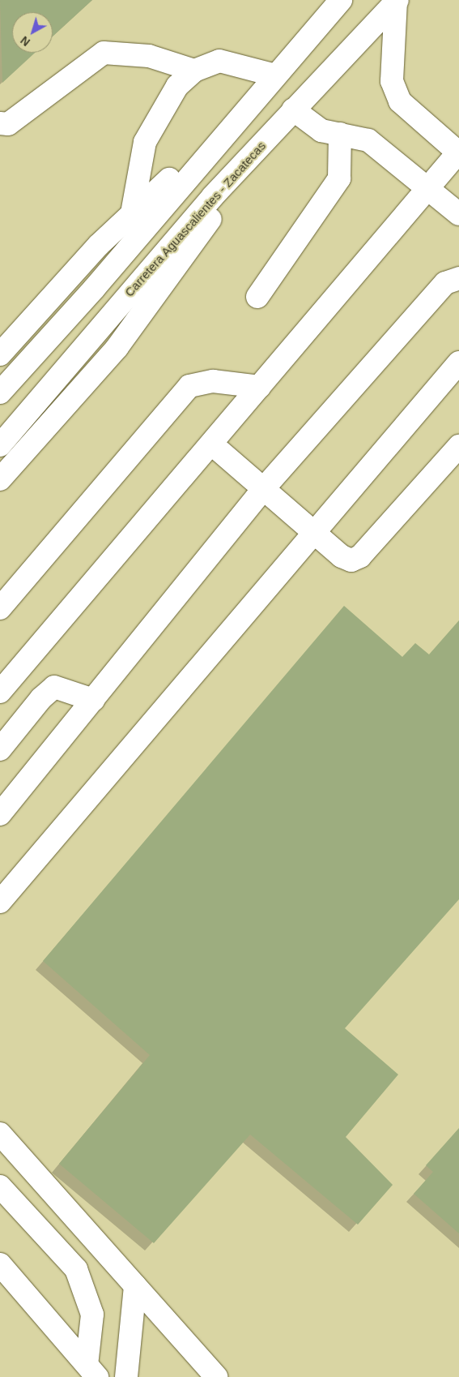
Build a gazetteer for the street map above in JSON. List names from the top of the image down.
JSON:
{
  "streets": {
    "main road": ["Carretera Aguascalientes - Zacatecas"]
  },
  "north": "bottom left"
}
